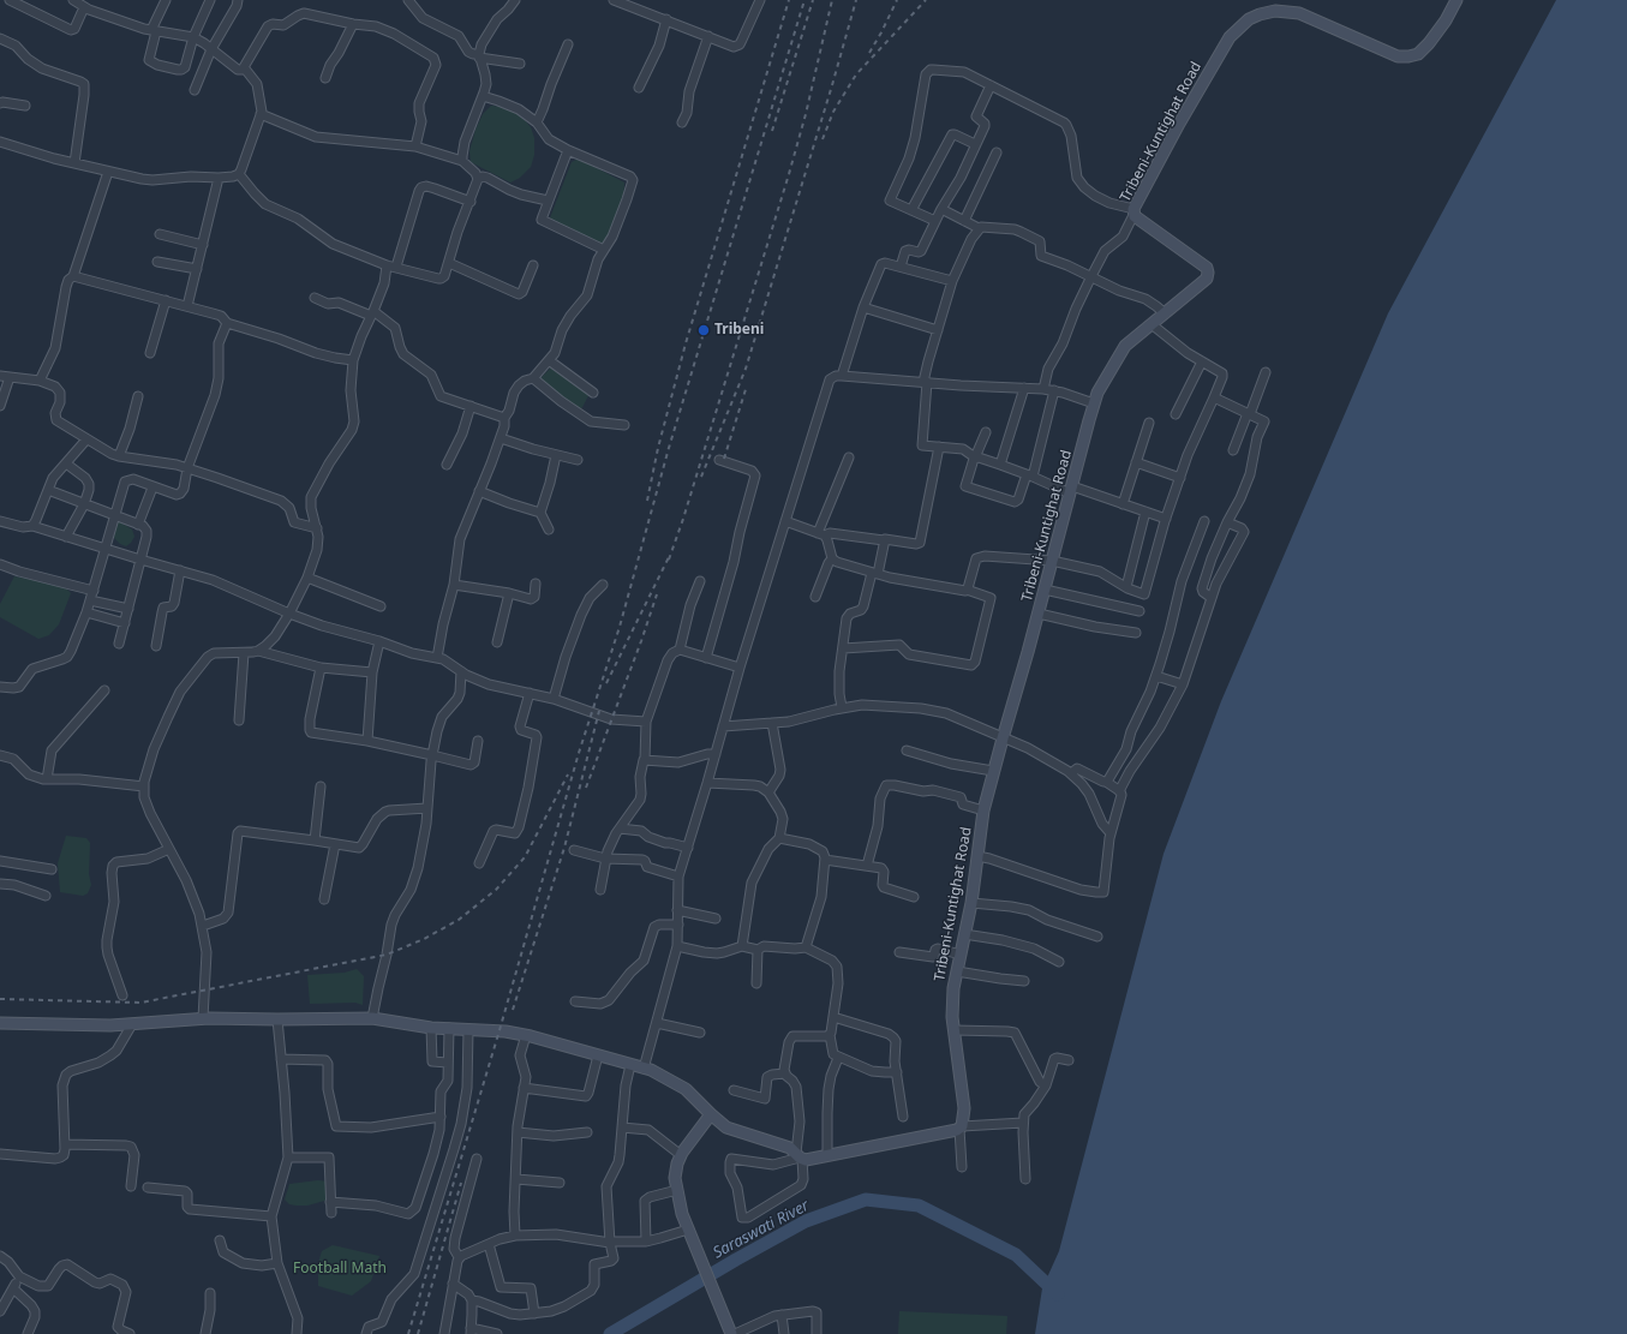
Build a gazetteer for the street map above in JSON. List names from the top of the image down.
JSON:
{
  "streets": {
    "main road": ["Tribeni-Kuntighat Road"]
  },
  "water": ["Saraswati River"],
  "parks": ["Football Math"],
  "places": ["Tribeni"]
}
